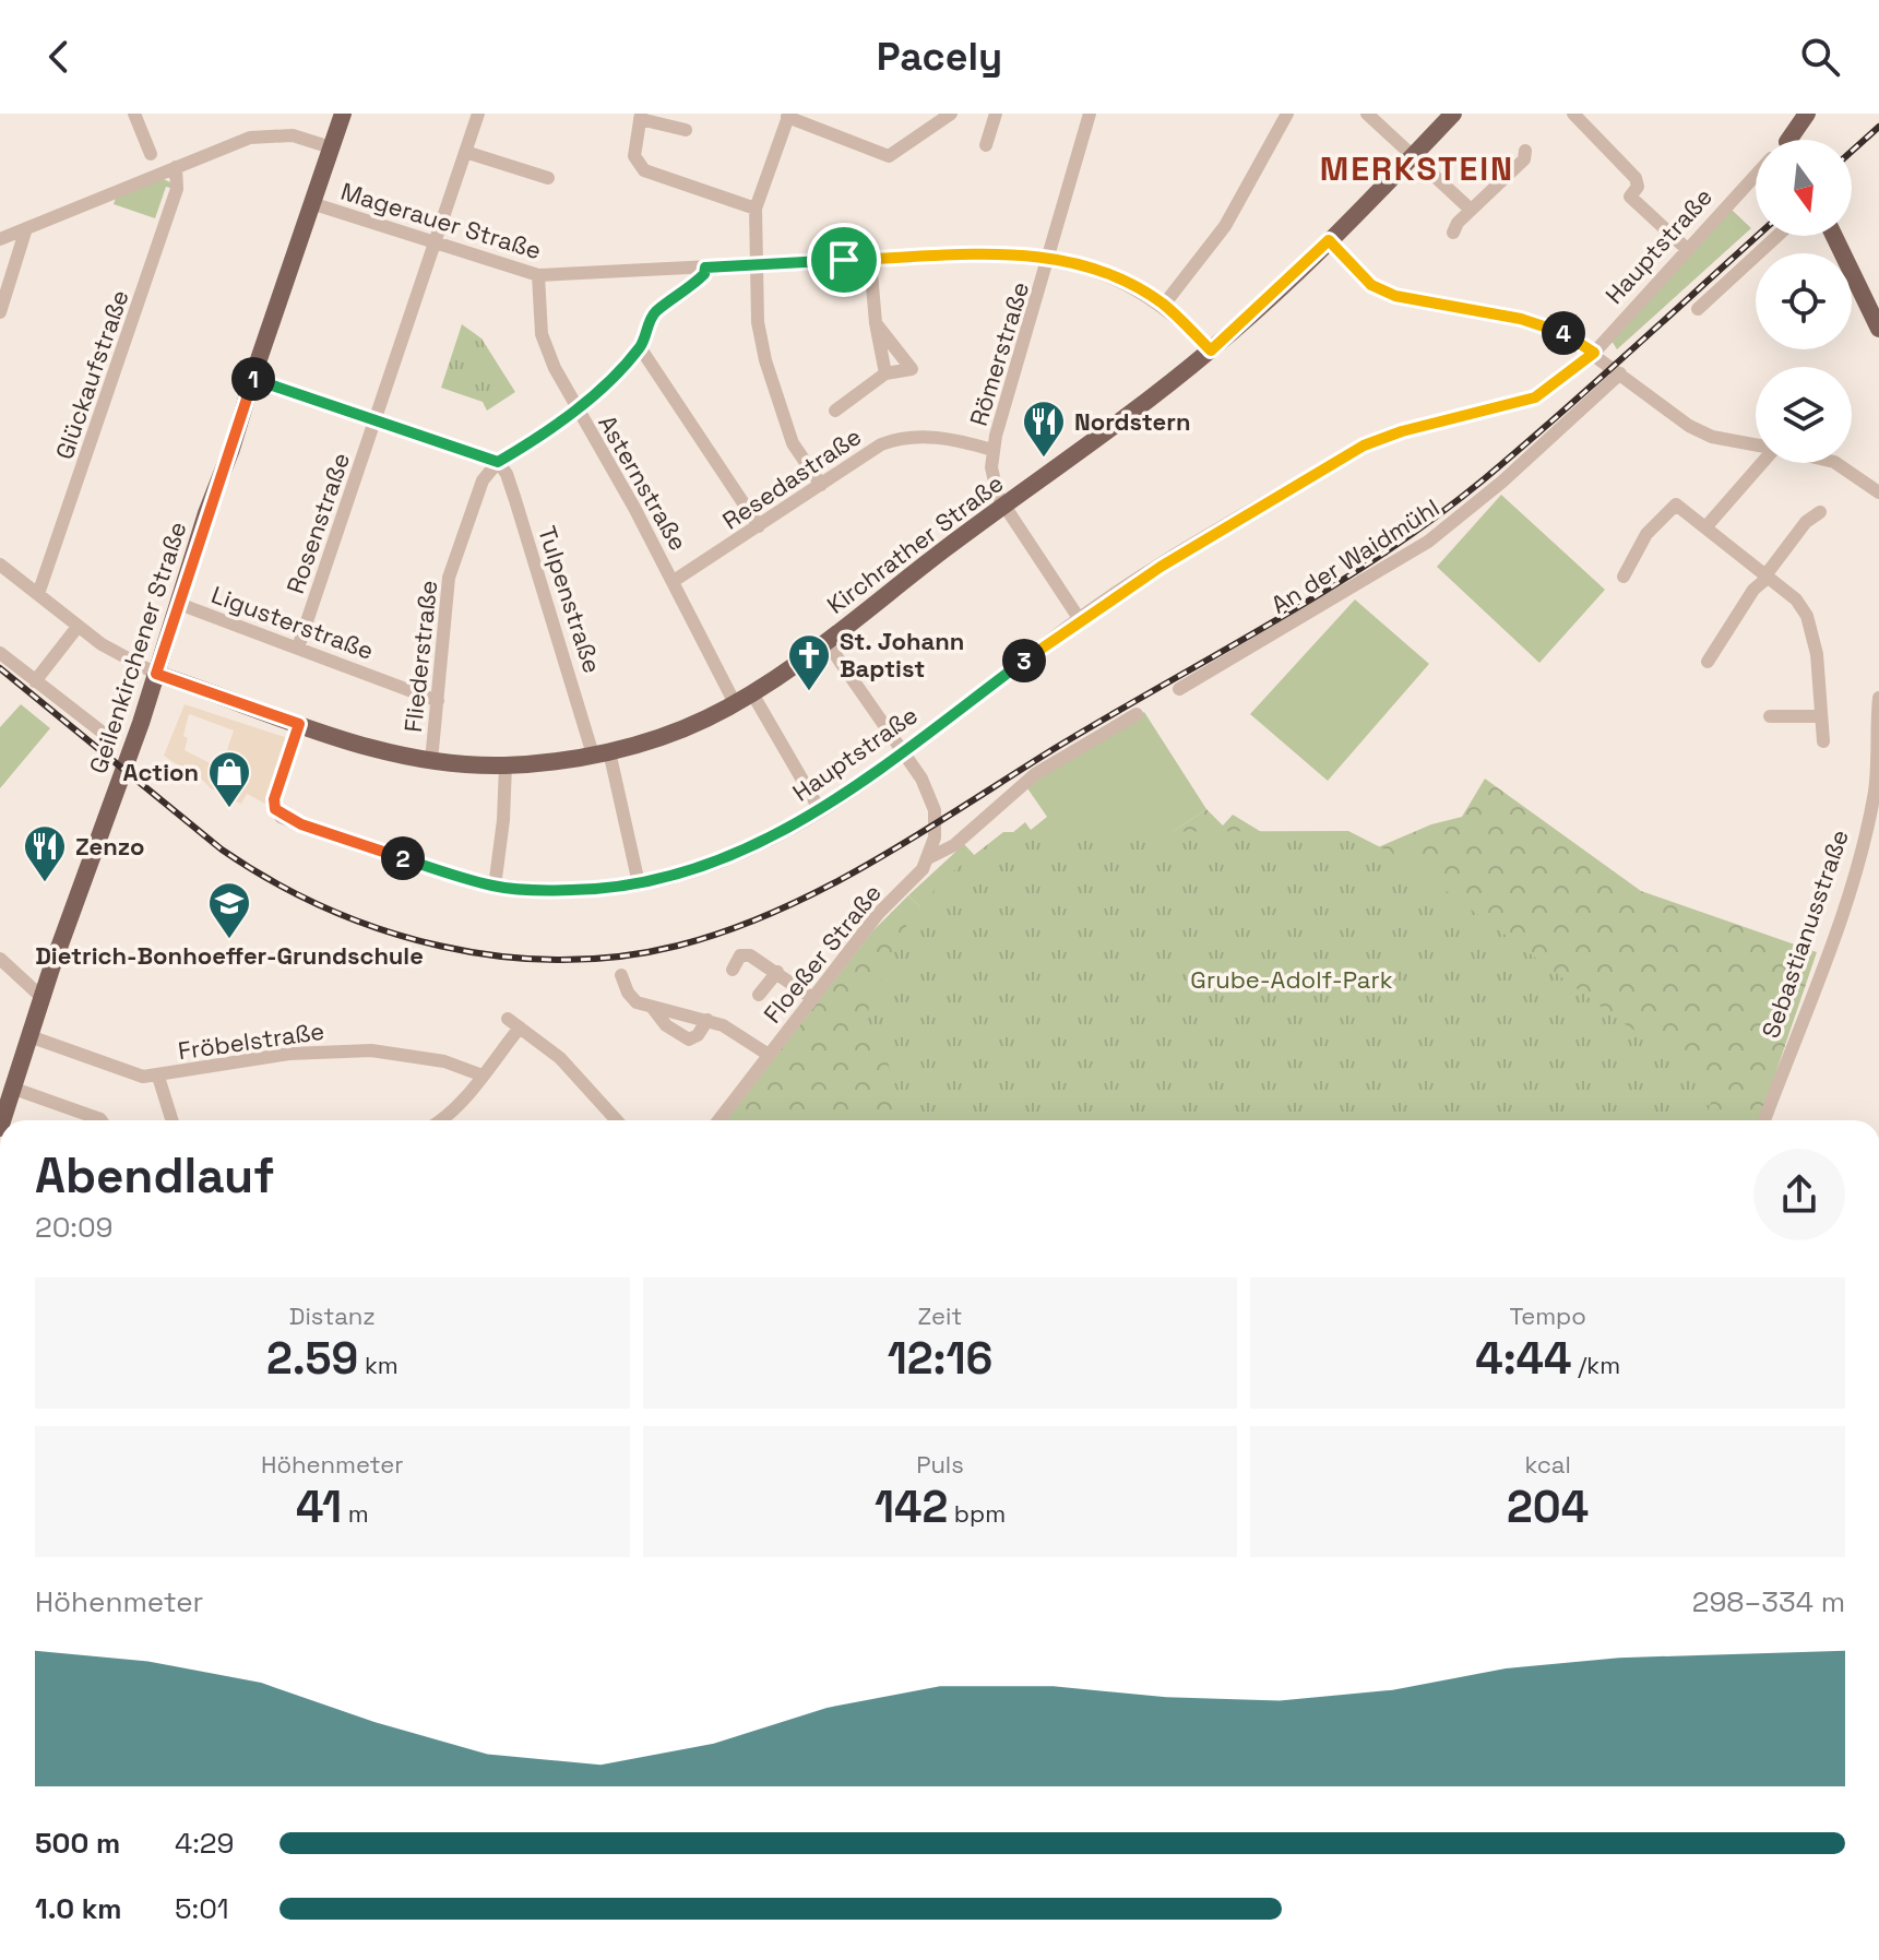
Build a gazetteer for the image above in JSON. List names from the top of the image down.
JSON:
{
  "streets": {
    "main road": ["Hauptstraße", "Kirchrather Straße", "Geilenkirchener Straße"],
    "street": [
      "Magerauer Straße",
      "Römerstraße",
      "Glückaufstraße",
      "Resedastraße",
      "Asternstraße",
      "Rosenstraße",
      "An der Waidmühl",
      "Tulpenstraße",
      "Ligusterstraße",
      "Fliederstraße",
      "Sebastianusstraße",
      "Floeßer Straße",
      "Fröbelstraße"
    ]
  },
  "crossings": [
    ["Magerauer Straße", "Römerstraße"],
    ["Magerauer Straße", "Asternstraße"],
    ["Magerauer Straße", "Rosenstraße"],
    ["Magerauer Straße", "Kirchrather Straße"],
    ["Magerauer Straße", "Geilenkirchener Straße"],
    ["Hauptstraße", "Kirchrather Straße"],
    ["Hauptstraße", "Tulpenstraße"],
    ["Römerstraße", "Resedastraße"],
    ["Römerstraße", "Kirchrather Straße"],
    ["Resedastraße", "Asternstraße"],
    ["Asternstraße", "Kirchrather Straße"],
    ["Rosenstraße", "Ligusterstraße"],
    ["Kirchrather Straße", "Tulpenstraße"],
    ["Kirchrather Straße", "Geilenkirchener Straße"],
    ["Kirchrather Straße", "Fliederstraße"],
    ["Tulpenstraße", "Fliederstraße"],
    ["Ligusterstraße", "Geilenkirchener Straße"],
    ["Ligusterstraße", "Fliederstraße"],
    ["Geilenkirchener Straße", "Fröbelstraße"]
  ],
  "districts": ["MERKSTEIN"],
  "parks": ["Grube-Adolf-Park"],
  "places": {
    "restaurant": ["Nordstern", "Zenzo"],
    "church": ["St. Johann Baptist"],
    "shop": ["Action"],
    "school or university": ["Dietrich-Bonhoeffer-Grundschule"]
  },
  "north": "bottom",
  "page": {
    "header": "Pacely",
    "pins": [
      "4",
      "1",
      "3",
      "2"
    ],
    "heading": ["Abendlauf", "20:09"],
    "stats": [
      ["Distanz", "2.59 km"],
      ["Zeit", "12:16"],
      ["Tempo", "4:44 /km"],
      ["Höhenmeter", "41 m"],
      ["Puls", "142 bpm"],
      ["kcal", "204"]
    ],
    "chart": ["Höhenmeter", "298–334 m"],
    "list": [
      {
        "name": "500 m",
        "note": "4:29"
      },
      {
        "name": "1.0 km",
        "note": "5:01"
      }
    ]
  }
}
